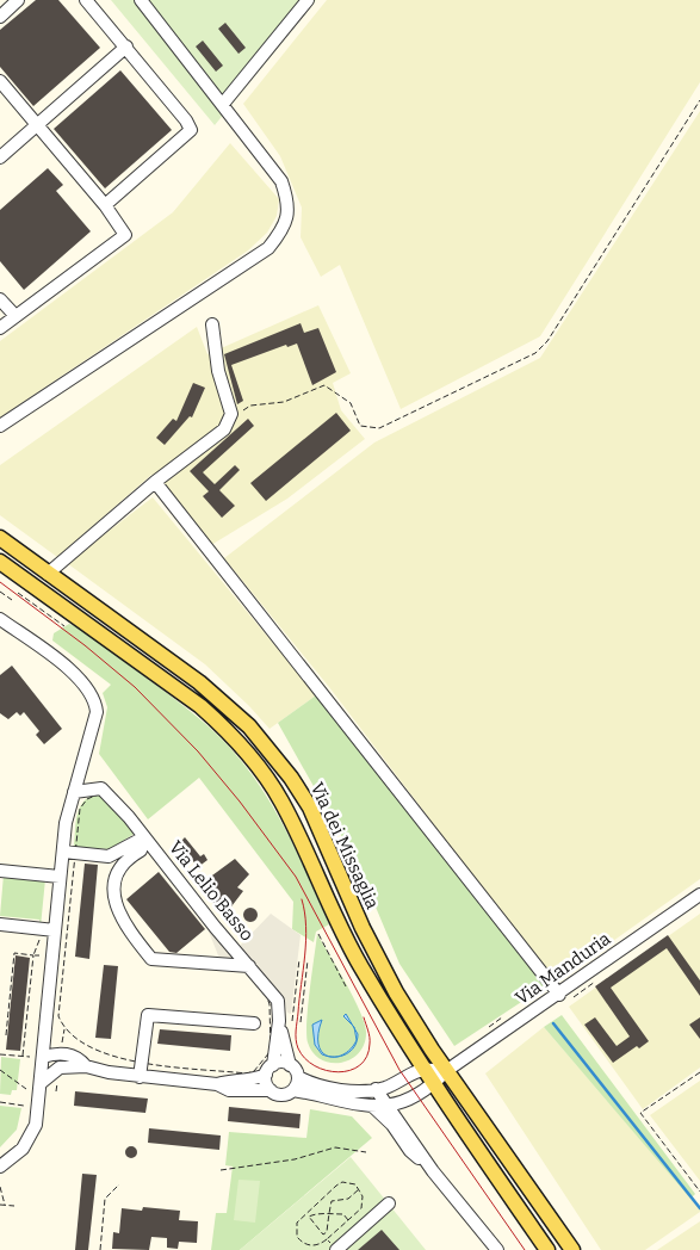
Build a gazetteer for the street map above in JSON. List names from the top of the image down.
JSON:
{
  "streets": {
    "main road": ["Via dei Missaglia"],
    "street": ["Via Lelio Basso", "Via Manduria"]
  },
  "crossings": [
    ["Via dei Missaglia", "Via Manduria"]
  ]
}
